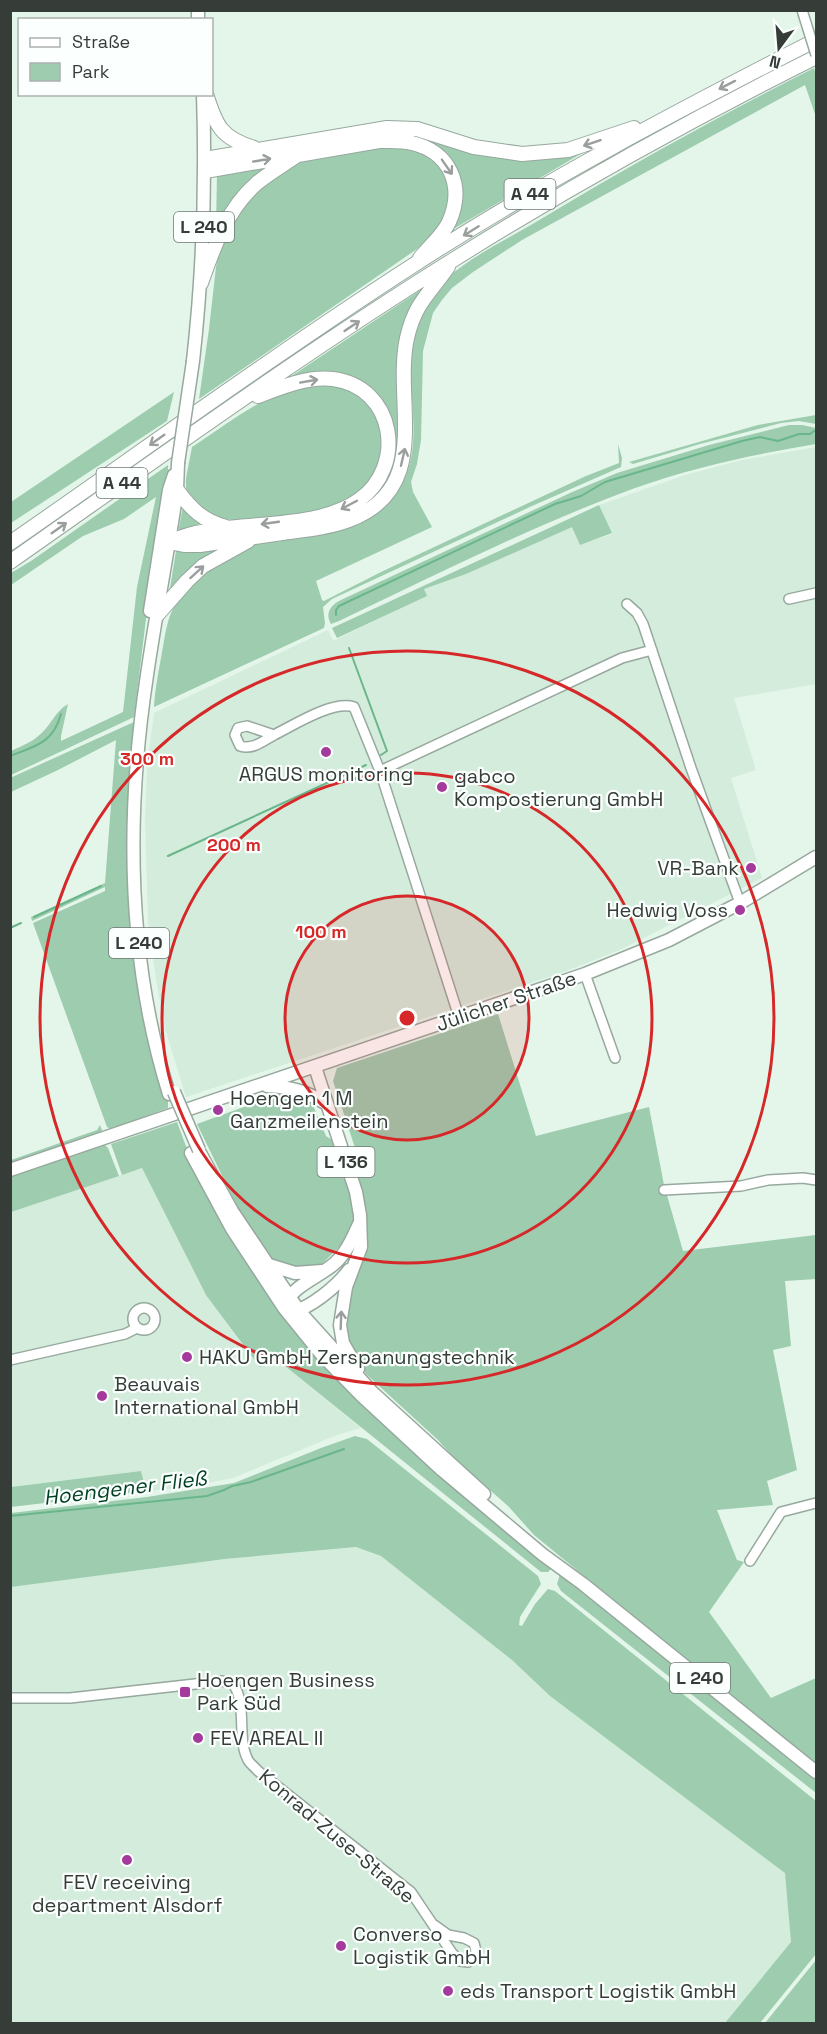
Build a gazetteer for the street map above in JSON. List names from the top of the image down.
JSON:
{
  "streets": {
    "highway": ["A 44"],
    "main road": ["L 240", "Jülicher Straße", "L 136"],
    "street": ["Konrad-Zuse-Straße"]
  },
  "crossings": [
    ["L 240", "L 136"],
    ["Jülicher Straße", "L 136"]
  ],
  "water": ["Hoengener Fließ"],
  "places": {
    "other": [
      "ARGUS monitoring",
      "gabco Kompostierung GmbH",
      "VR-Bank",
      "Hedwig Voss",
      "Hoengen 1 M Ganzmeilenstein",
      "HAKU GmbH Zerspanungstechnik",
      "Beauvais International GmbH",
      "FEV AREAL II",
      "FEV receiving department Alsdorf",
      "Converso Logistik GmbH",
      "eds Transport Logistik GmbH"
    ],
    "transit": ["Hoengen Business Park Süd"]
  },
  "legend": ["Straße", "Park"],
  "north": "bottom",
  "rings": ["300 m", "200 m", "100 m"]
}
